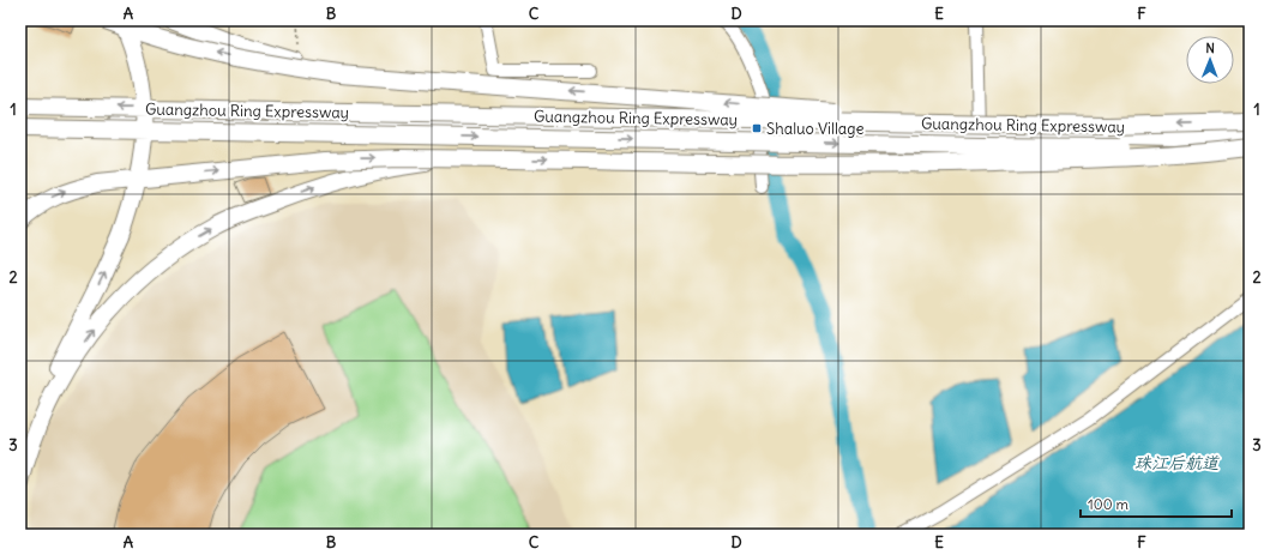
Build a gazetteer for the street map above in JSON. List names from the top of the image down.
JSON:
{
  "streets": {
    "highway": ["Guangzhou Ring Expressway"]
  },
  "water": ["珠江后航道"],
  "places": {
    "transit": ["Shaluo Village"]
  },
  "scale_bar": "100 m",
  "north": "top",
  "grid": {
    "columns": [
      "A",
      "B",
      "C",
      "D",
      "E",
      "F"
    ],
    "rows": ["1", "2", "3"]
  }
}
